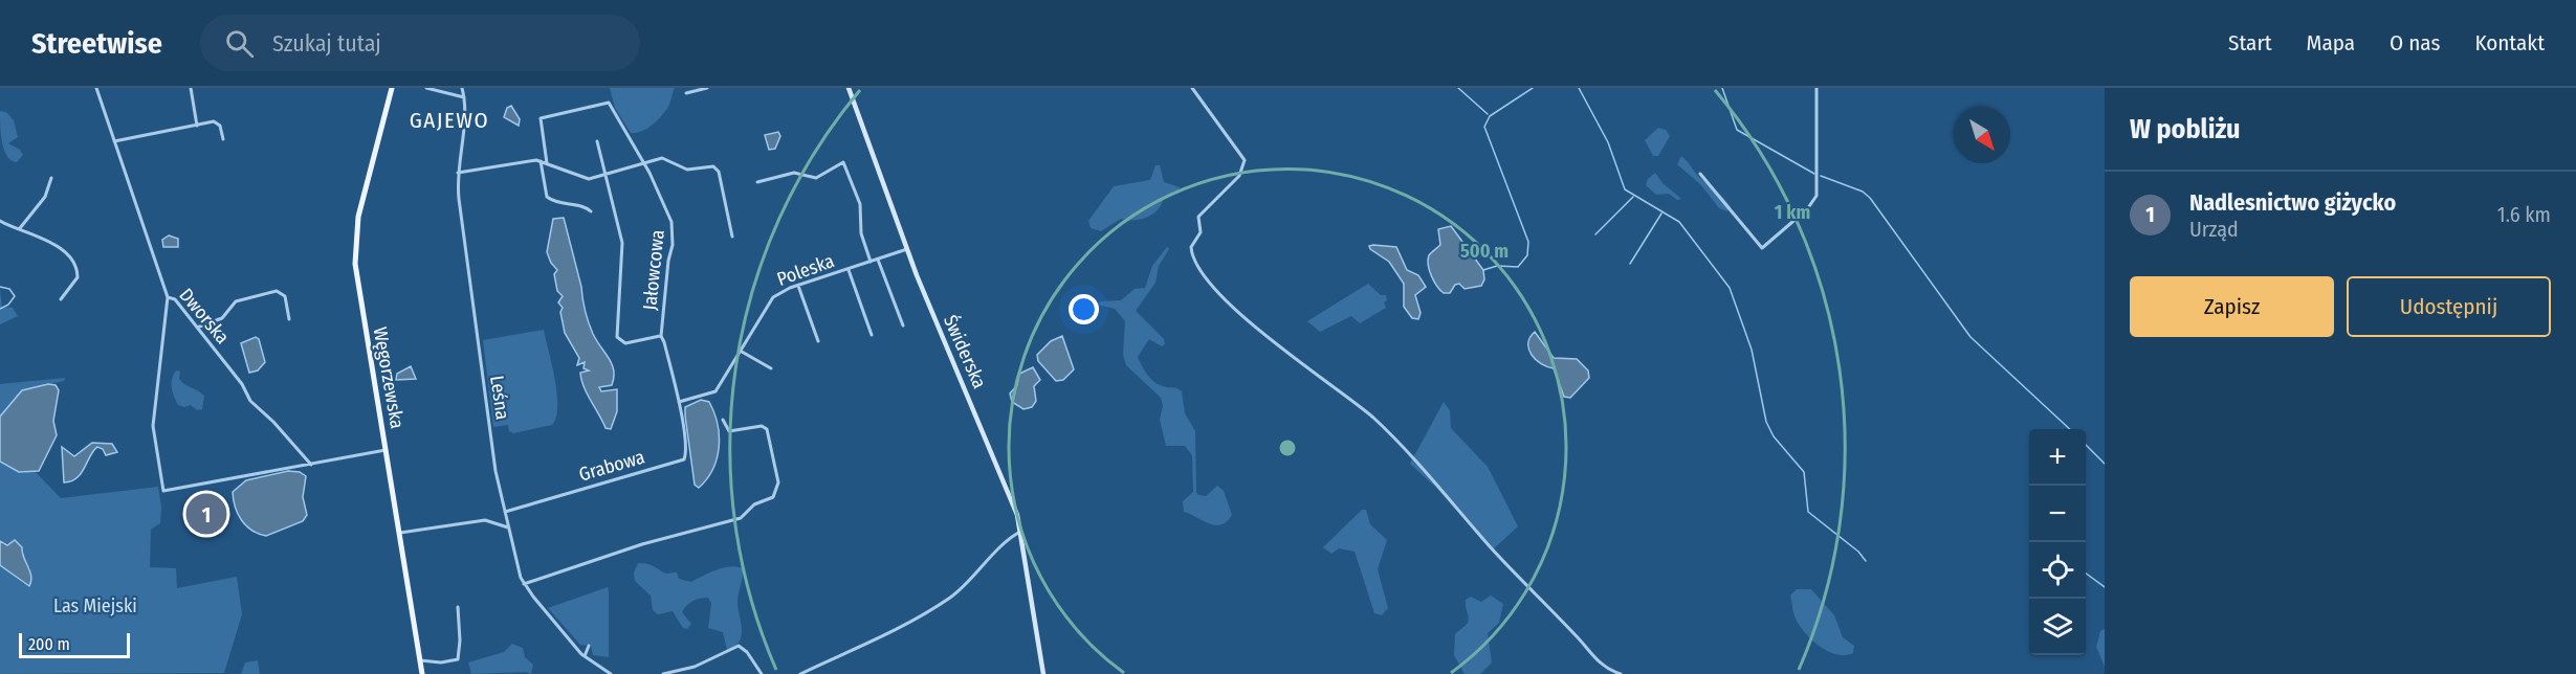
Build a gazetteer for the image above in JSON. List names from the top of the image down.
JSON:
{
  "streets": {
    "main road": ["Węgorzewska"],
    "street": [
      "Jałowcowa",
      "Poleska",
      "Dworska",
      "Świderska",
      "Leśna",
      "Grabowa"
    ]
  },
  "crossings": [
    ["Jałowcowa", "Poleska"],
    ["Jałowcowa", "Grabowa"],
    ["Poleska", "Świderska"],
    ["Leśna", "Grabowa"]
  ],
  "districts": ["GAJEWO"],
  "parks": ["Las Miejski"],
  "scale_bar": "200 m",
  "north": "bottom right",
  "page": {
    "header": "Streetwise",
    "search": "Szukaj tutaj",
    "nav": [
      "Start",
      "Mapa",
      "O nas",
      "Kontakt"
    ],
    "heading": "W pobliżu",
    "list": [
      {
        "mark": "1",
        "name": "Nadlesnictwo giżycko",
        "note": "Urząd",
        "value": "1.6 km"
      }
    ],
    "buttons": ["Zapisz", "Udostępnij"],
    "map_buttons": ["+", "−"],
    "pins": "1",
    "scale": "200 m"
  },
  "rings": ["1 km", "500 m"]
}
